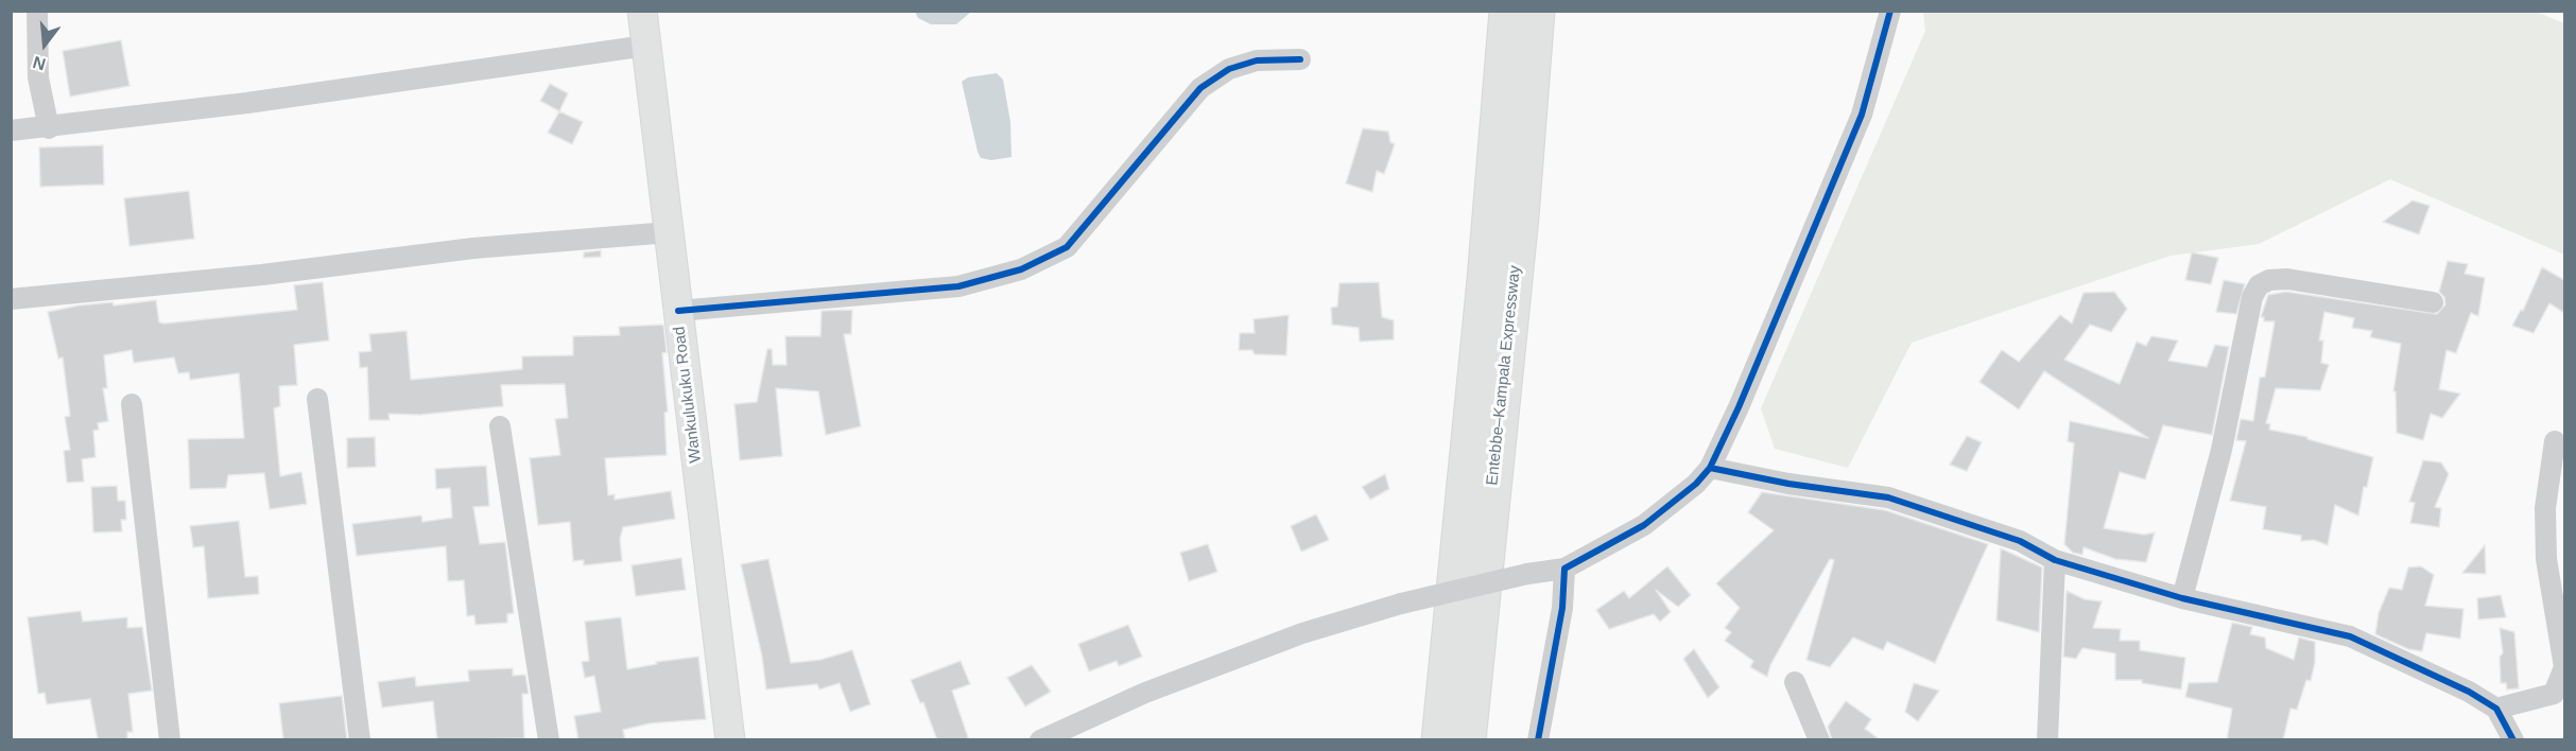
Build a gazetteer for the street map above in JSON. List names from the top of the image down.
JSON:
{
  "streets": {
    "highway": ["Entebbe–Kampala Expressway"],
    "main road": ["Wankulukuku Road"]
  },
  "north": "bottom"
}
